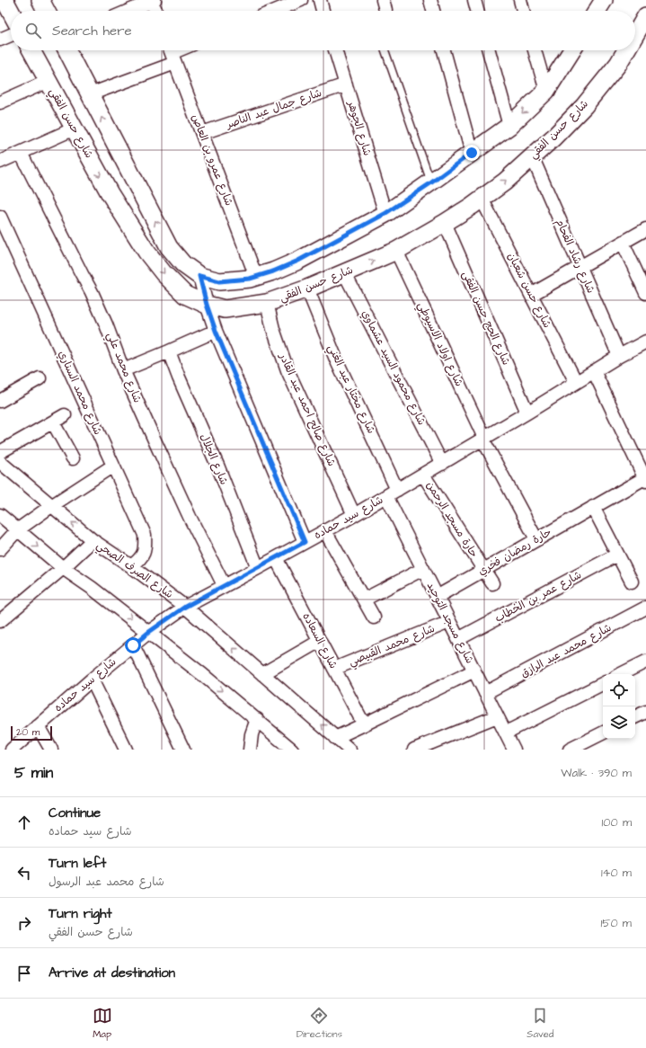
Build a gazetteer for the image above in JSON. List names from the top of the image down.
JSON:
{
  "streets": {
    "street": [
      "شارع جمال عبد الناصر",
      "شارع حسن الفقي",
      "شارع الجوهر",
      "شارع عمرو بن العاص",
      "شارع رشاد الفحام",
      "شارع حسن شعبان",
      "شارع الحج حسن الفقى",
      "شارع اولاد الاسيوطي",
      "شارع محمد علي",
      "شارع محمود السيد عشماوي",
      "شارع مختار عبد الغني",
      "شارع محمد السناري",
      "شارع صالح احمد عبد القادر",
      "شارع الجلال",
      "شارع سيد حماده",
      "حارة مسجد الرحمن",
      "حارة رمضان فخري",
      "شارع الصرف الصحي",
      "شارع عمر بن الخطاب",
      "شارع مسجد التوحيد",
      "شارع السعاده",
      "شارع محمد القبيصي",
      "شارع محمد عبد الرازق"
    ]
  },
  "crossings": [
    ["شارع جمال عبد الناصر", "شارع الجوهر"],
    ["شارع جمال عبد الناصر", "شارع عمرو بن العاص"],
    ["شارع حسن الفقي", "شارع رشاد الفحام"],
    ["شارع حسن الفقي", "شارع حسن شعبان"],
    ["شارع حسن الفقي", "شارع الحج حسن الفقى"],
    ["شارع حسن الفقي", "شارع اولاد الاسيوطي"],
    ["شارع حسن الفقي", "شارع محمود السيد عشماوي"],
    ["شارع حسن الفقي", "شارع مختار عبد الغني"],
    ["شارع حسن الفقي", "شارع صالح احمد عبد القادر"],
    ["شارع رشاد الفحام", "شارع سيد حماده"],
    ["شارع حسن شعبان", "شارع سيد حماده"],
    ["شارع الحج حسن الفقى", "شارع سيد حماده"],
    ["شارع اولاد الاسيوطي", "شارع سيد حماده"],
    ["شارع اولاد الاسيوطي", "حارة رمضان فخري"],
    ["شارع محمد علي", "شارع سيد حماده"],
    ["شارع محمود السيد عشماوي", "شارع سيد حماده"],
    ["شارع مختار عبد الغني", "شارع سيد حماده"],
    ["شارع محمد السناري", "شارع الصرف الصحي"],
    ["شارع صالح احمد عبد القادر", "شارع سيد حماده"],
    ["شارع الجلال", "شارع سيد حماده"],
    ["شارع سيد حماده", "حارة مسجد الرحمن"],
    ["شارع سيد حماده", "شارع الصرف الصحي"],
    ["شارع سيد حماده", "شارع مسجد التوحيد"],
    ["شارع سيد حماده", "شارع السعاده"],
    ["حارة مسجد الرحمن", "حارة رمضان فخري"],
    ["حارة رمضان فخري", "شارع مسجد التوحيد"],
    ["شارع عمر بن الخطاب", "شارع مسجد التوحيد"],
    ["شارع مسجد التوحيد", "شارع محمد القبيصي"],
    ["شارع مسجد التوحيد", "شارع محمد عبد الرازق"],
    ["شارع السعاده", "شارع محمد القبيصي"]
  ],
  "scale_bar": "20 m",
  "page": {
    "search": "Search here",
    "scale": "20 m",
    "heading": ["5 min", "Walk · 390 m"],
    "list": [
      ["Continue", "شارع سيد حماده", "100 m"],
      ["Turn left", "شارع محمد عبد الرسول", "140 m"],
      ["Turn right", "شارع حسن الفقي", "150 m"],
      "Arrive at destination"
    ],
    "nav": ["Map", "Directions", "Saved"]
  }
}
